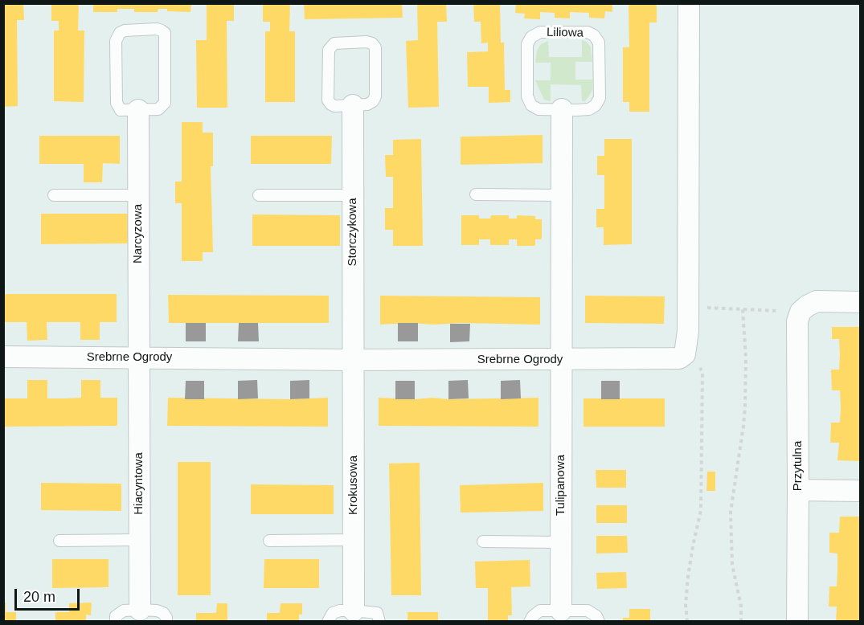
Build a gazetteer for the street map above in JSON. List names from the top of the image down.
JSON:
{
  "streets": {
    "street": [
      "Storczykowa",
      "Narcyzowa",
      "Srebrne Ogrody",
      "Przytulna",
      "Hiacyntowa",
      "Krokusowa",
      "Tulipanowa"
    ],
    "lane": ["Liliowa"]
  },
  "crossings": [
    ["Storczykowa", "Srebrne Ogrody"],
    ["Storczykowa", "Krokusowa"],
    ["Narcyzowa", "Srebrne Ogrody"],
    ["Narcyzowa", "Hiacyntowa"],
    ["Srebrne Ogrody", "Hiacyntowa"],
    ["Srebrne Ogrody", "Krokusowa"],
    ["Srebrne Ogrody", "Tulipanowa"]
  ],
  "scale_bar": "20 m"
}
